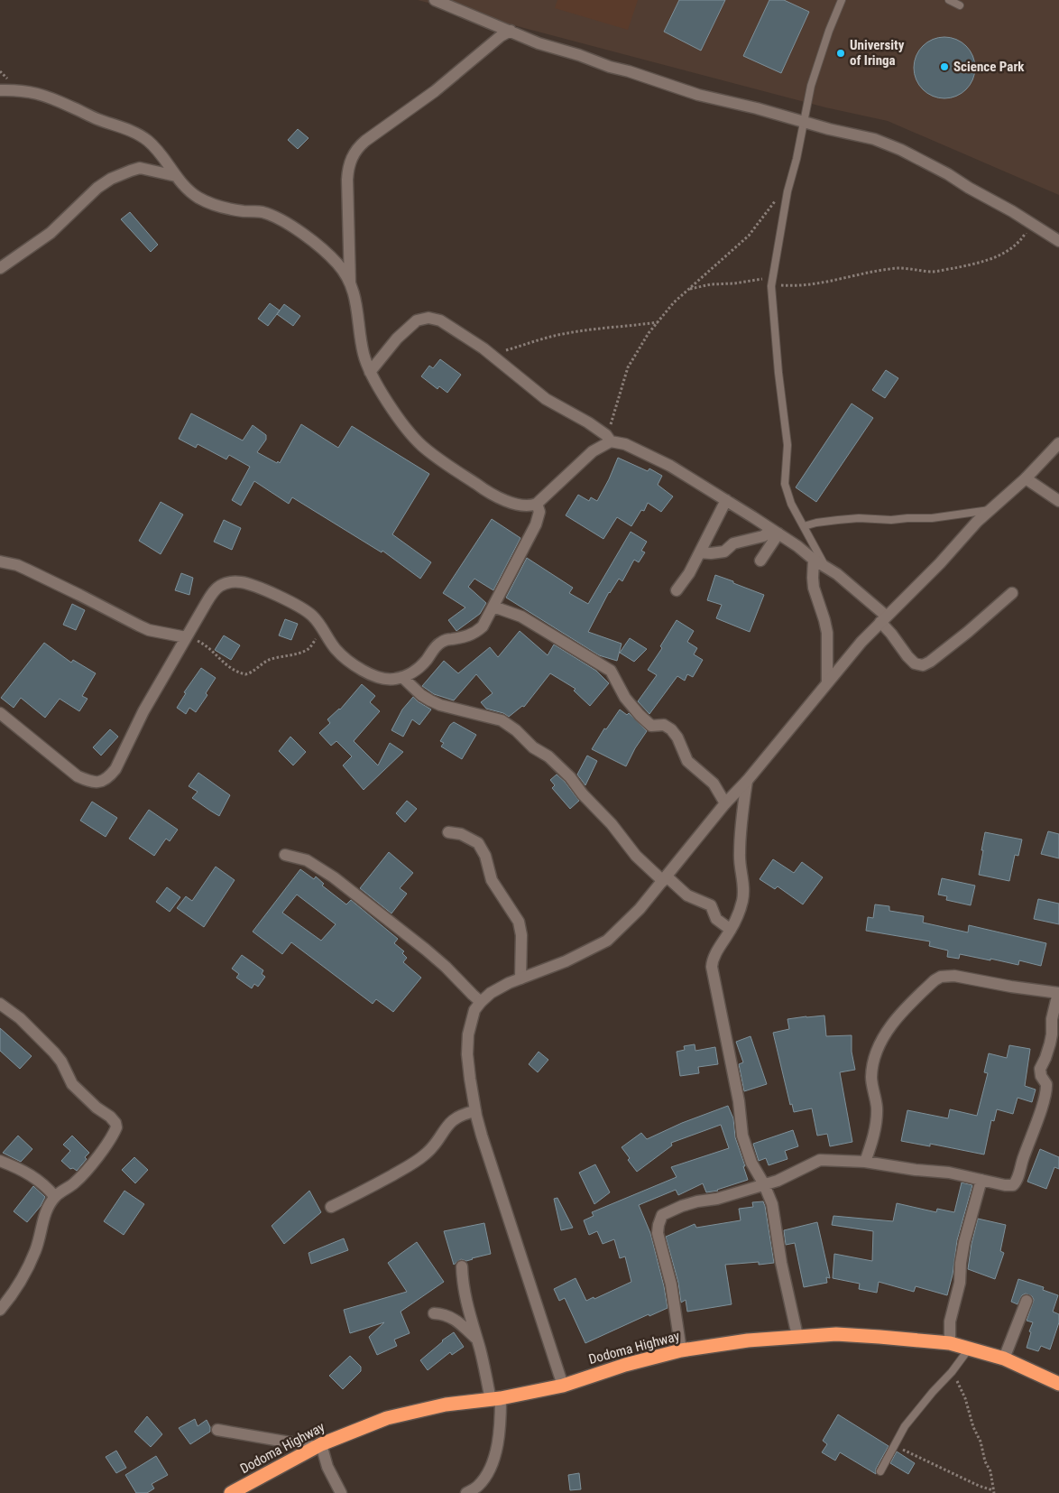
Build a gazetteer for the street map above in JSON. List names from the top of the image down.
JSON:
{
  "streets": {
    "highway": ["Dodoma Highway"]
  },
  "places": ["University of Iringa", "Science Park"]
}
